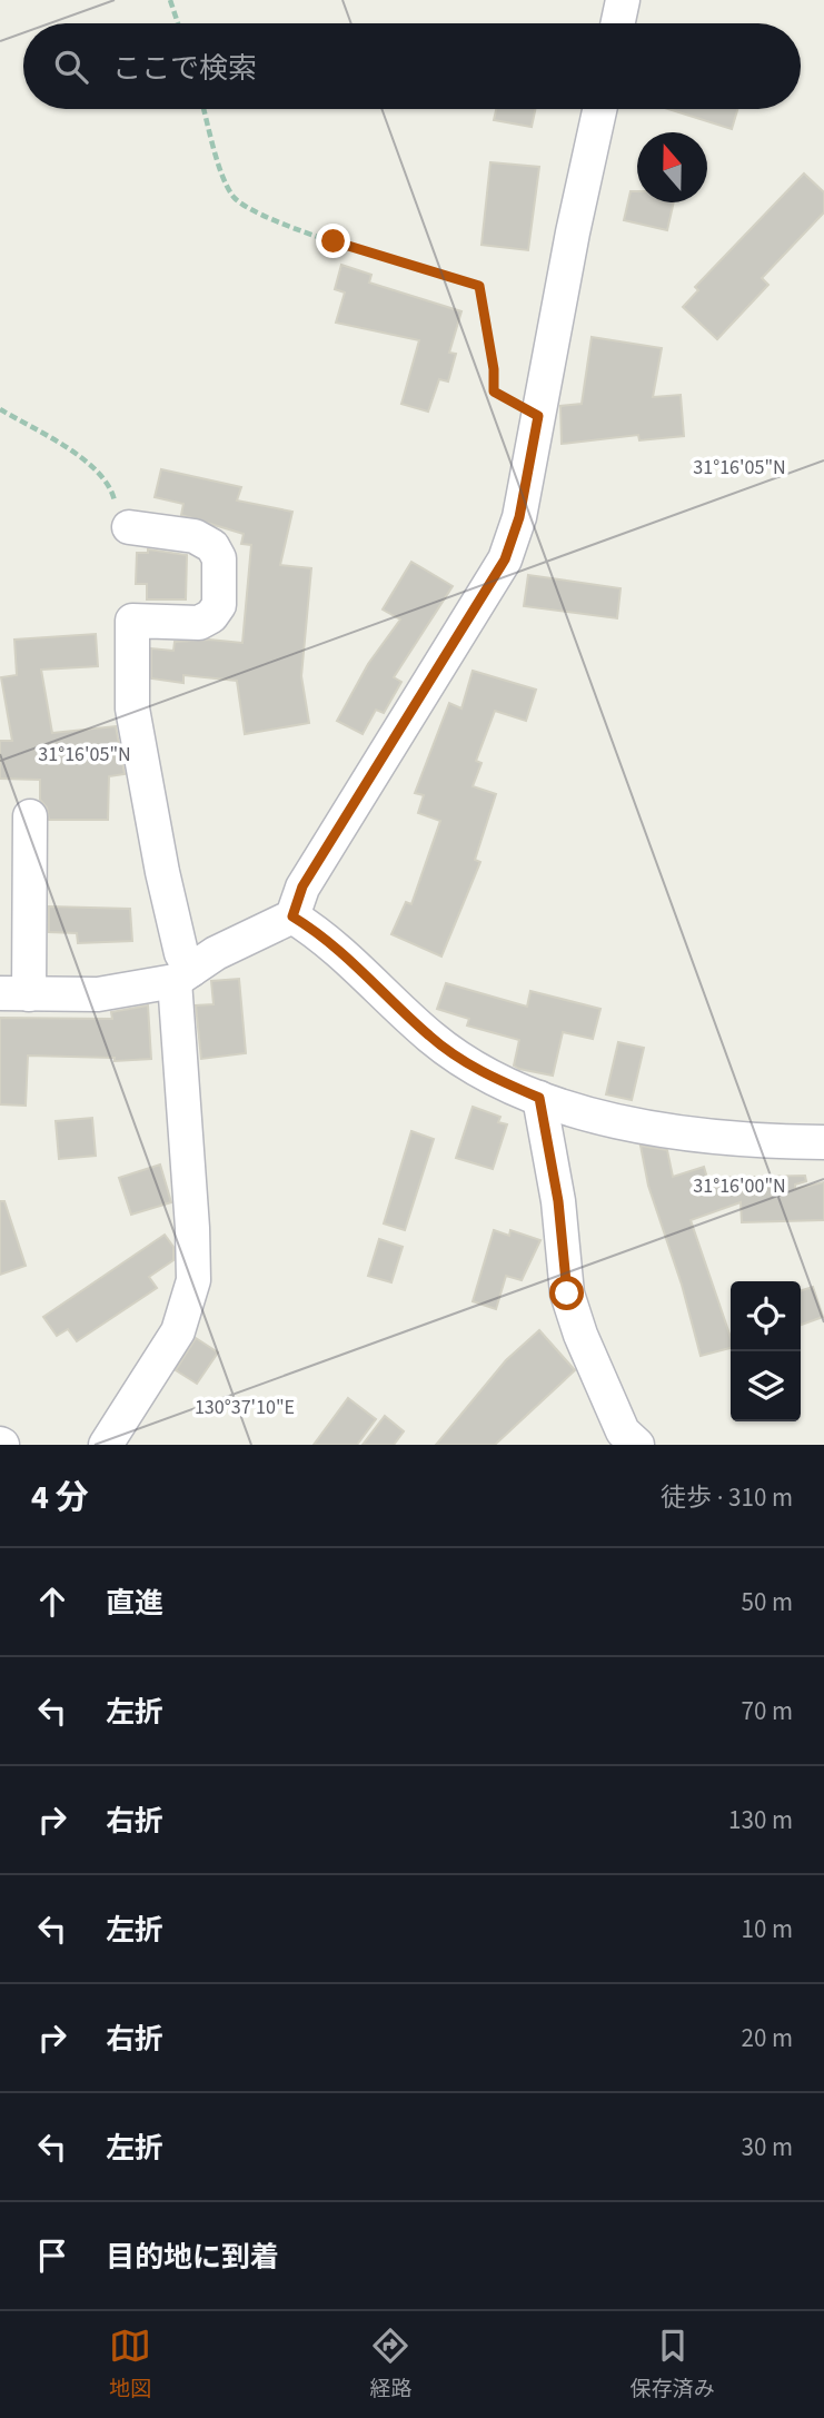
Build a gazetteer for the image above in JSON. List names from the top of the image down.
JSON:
{
  "north": "top",
  "page": {
    "search": "ここで検索",
    "heading": ["4 分", "徒歩 · 310 m"],
    "list": [
      ["直進", "50 m"],
      ["左折", "70 m"],
      ["右折", "130 m"],
      ["左折", "10 m"],
      ["右折", "20 m"],
      ["左折", "30 m"],
      "目的地に到着"
    ],
    "nav": ["地図", "経路", "保存済み"]
  },
  "coordinates": ["31°16'05\"N", "31°16'00\"N", "130°37'10\"E"]
}
